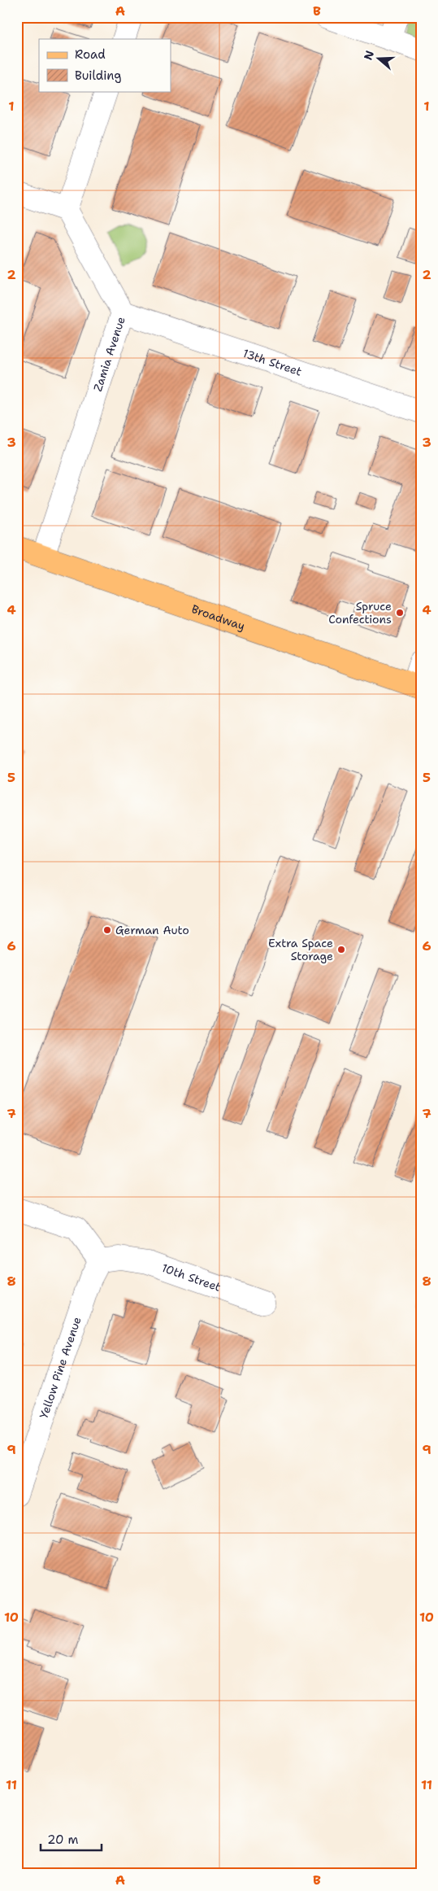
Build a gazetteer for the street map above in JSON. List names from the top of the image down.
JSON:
{
  "streets": {
    "main road": ["Broadway"],
    "street": [
      "Zamia Avenue",
      "13th Street",
      "10th Street",
      "Yellow Pine Avenue"
    ]
  },
  "crossings": [
    ["Zamia Avenue", "13th Street"],
    ["Zamia Avenue", "Broadway"],
    ["10th Street", "Yellow Pine Avenue"]
  ],
  "places": ["Spruce Confections", "German Auto", "Extra Space Storage"],
  "legend": ["Road", "Building"],
  "scale_bar": "20 m",
  "north": "left",
  "grid": {
    "columns": ["A", "B"],
    "rows": [
      "1",
      "2",
      "3",
      "4",
      "5",
      "6",
      "7",
      "8",
      "9",
      "10",
      "11"
    ]
  }
}
